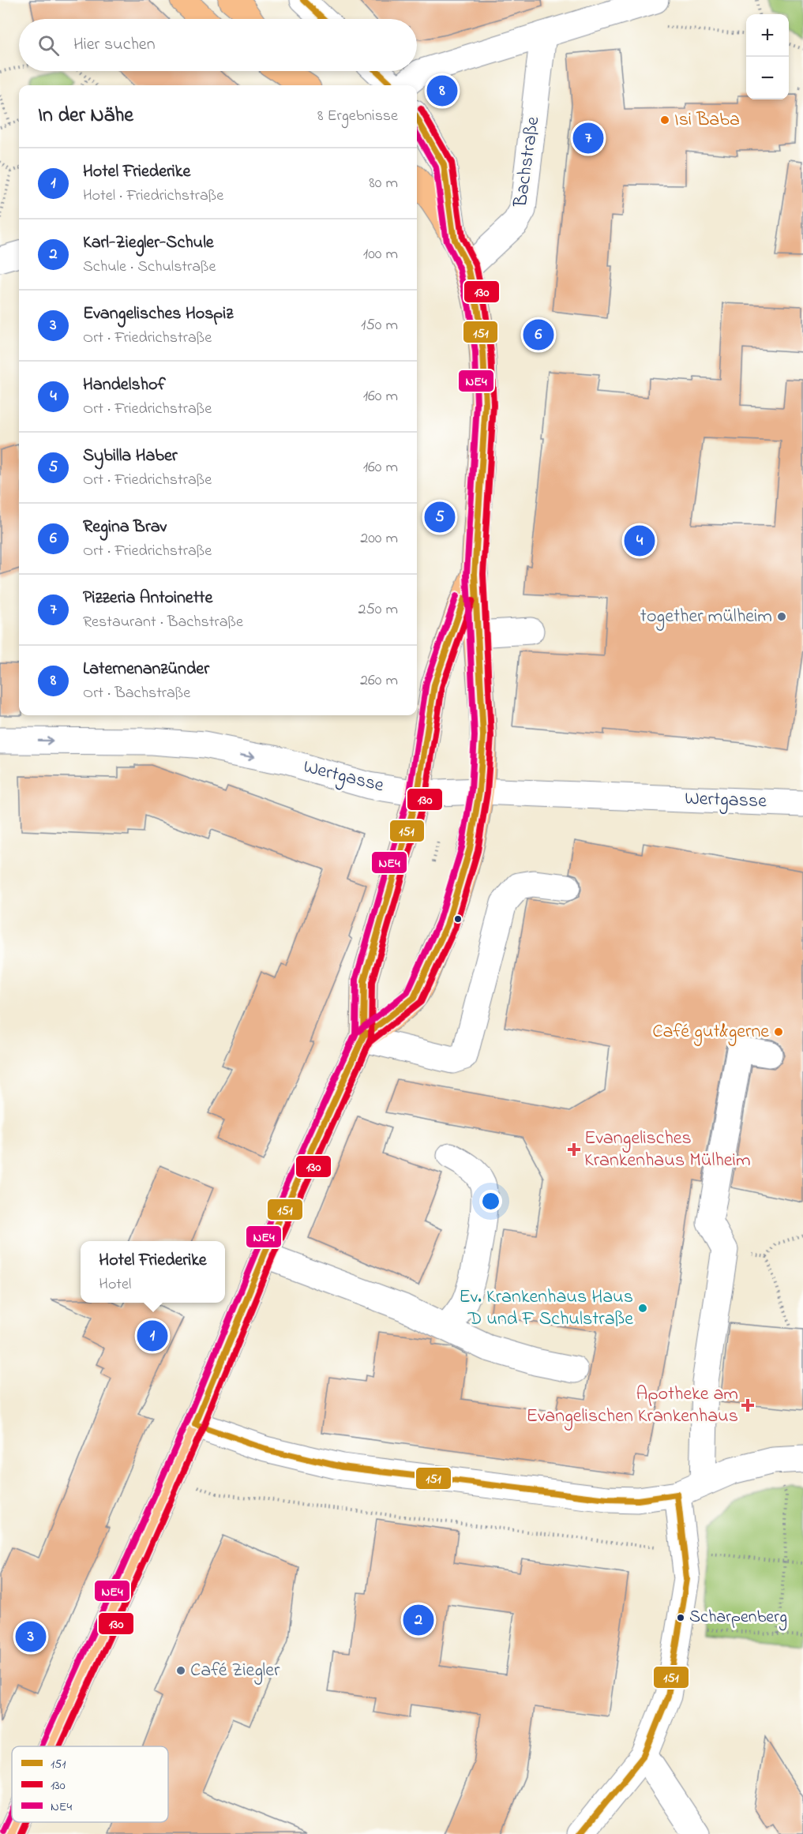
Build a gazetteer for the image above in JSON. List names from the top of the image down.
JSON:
{
  "streets": {
    "street": ["Bachstraße", "Wertgasse"]
  },
  "one_way": ["Wertgasse"],
  "places": {
    "other": [
      "Isi Baba",
      "together mülheim",
      "Café gut&gerne",
      "Ev. Krankenhaus Haus D und F Schulstraße",
      "Scharpenberg",
      "Café Ziegler"
    ],
    "health": ["Evangelisches Krankenhaus Mülheim", "Apotheke am Evangelischen Krankenhaus"]
  },
  "lines": ["transit line 151", "transit line 130", "transit line NE4"],
  "legend": ["151", "130", "NE4"],
  "page": {
    "map_buttons": ["+", "−"],
    "search": "Hier suchen",
    "pins": [
      "8",
      "7",
      "6",
      "5",
      "4",
      "1",
      "2",
      "3"
    ],
    "heading": ["In der Nähe", "8 Ergebnisse"],
    "list": [
      {
        "mark": "1",
        "name": "Hotel Friederike",
        "note": "Hotel · Friedrichstraße",
        "value": "80 m"
      },
      {
        "mark": "2",
        "name": "Karl-Ziegler-Schule",
        "note": "Schule · Schulstraße",
        "value": "100 m"
      },
      {
        "mark": "3",
        "name": "Evangelisches Hospiz",
        "note": "Ort · Friedrichstraße",
        "value": "150 m"
      },
      {
        "mark": "4",
        "name": "Handelshof",
        "note": "Ort · Friedrichstraße",
        "value": "160 m"
      },
      {
        "mark": "5",
        "name": "Sybilla Haber",
        "note": "Ort · Friedrichstraße",
        "value": "160 m"
      },
      {
        "mark": "6",
        "name": "Regina Brav",
        "note": "Ort · Friedrichstraße",
        "value": "200 m"
      },
      {
        "mark": "7",
        "name": "Pizzeria Antoinette",
        "note": "Restaurant · Bachstraße",
        "value": "250 m"
      },
      {
        "mark": "8",
        "name": "Laternenanzünder",
        "note": "Ort · Bachstraße",
        "value": "260 m"
      }
    ],
    "popup": ["Hotel Friederike", "Hotel"]
  }
}
